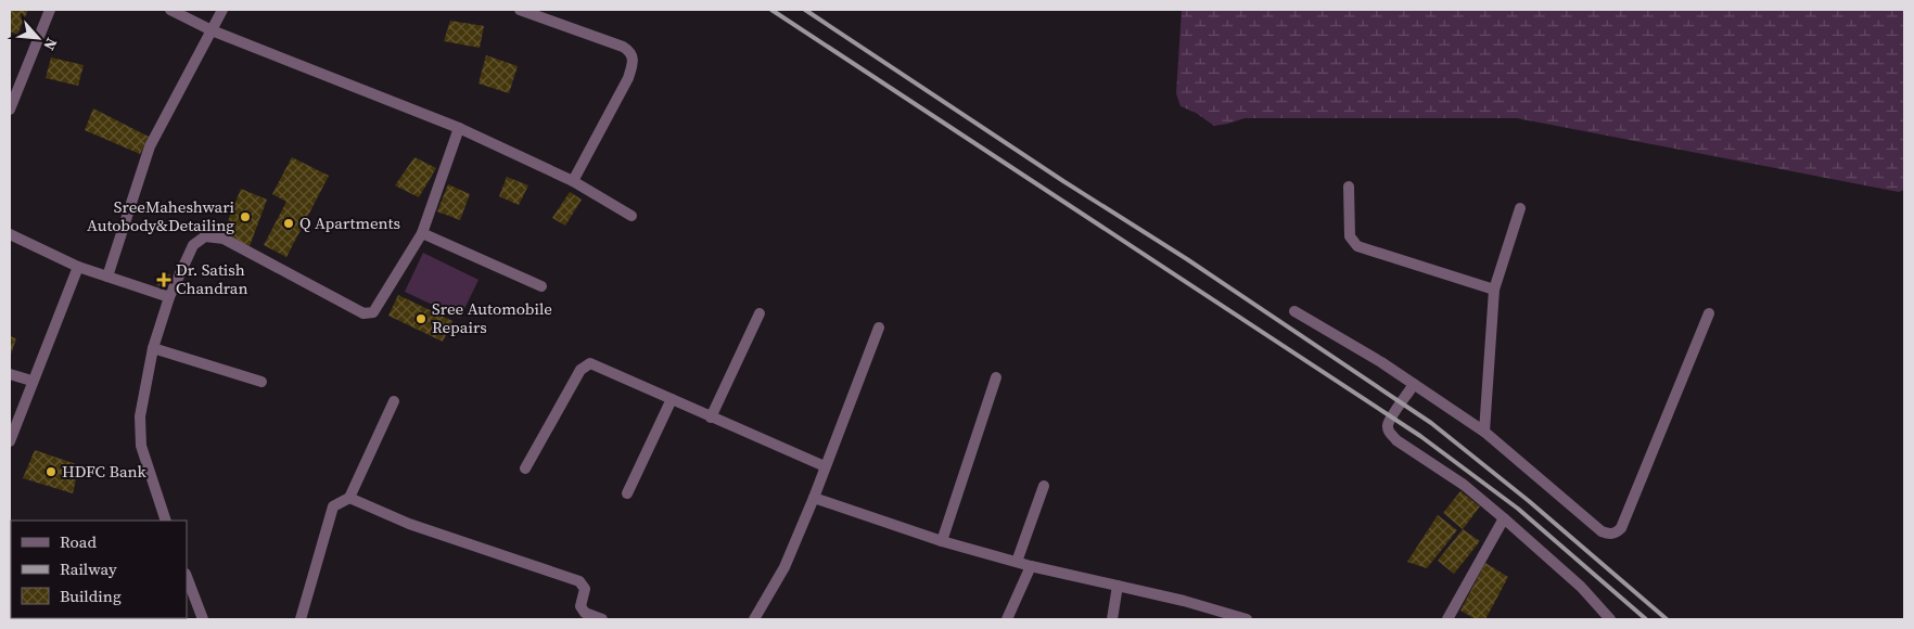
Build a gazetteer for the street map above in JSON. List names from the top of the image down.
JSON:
{
  "places": {
    "other": [
      "SreeMaheshwari Autobody&Detailing",
      "Q Apartments",
      "Sree Automobile Repairs",
      "HDFC Bank"
    ],
    "health": ["Dr. Satish Chandran"]
  },
  "legend": ["Road", "Railway", "Building"],
  "north": "bottom right"
}
